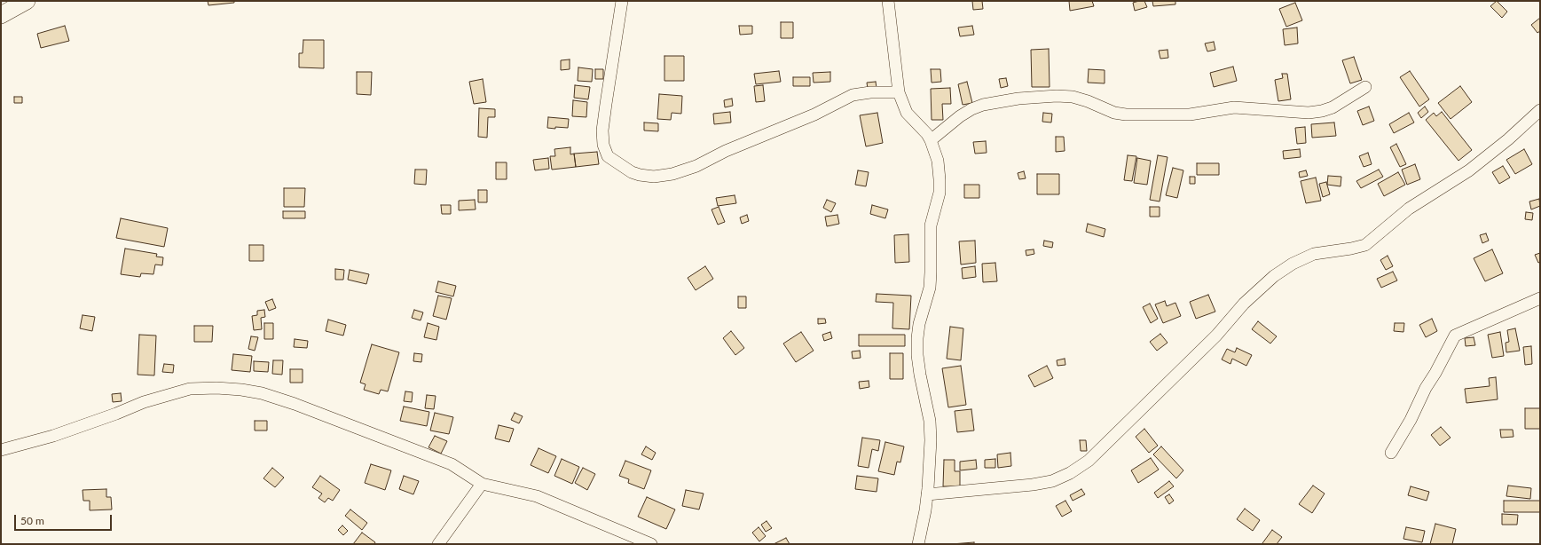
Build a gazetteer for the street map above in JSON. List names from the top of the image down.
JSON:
{
  "scale_bar": "50 m"
}
